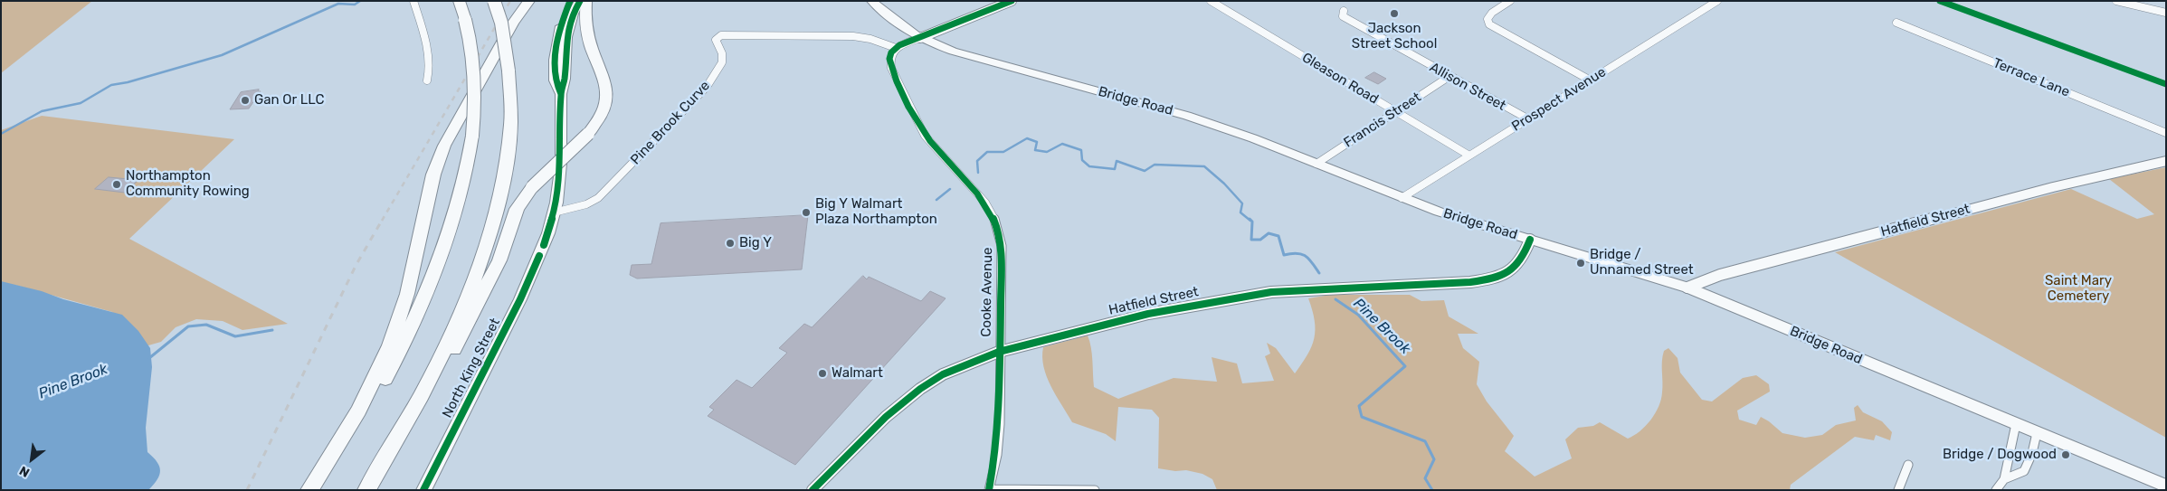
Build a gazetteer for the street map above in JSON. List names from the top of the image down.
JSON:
{
  "streets": {
    "main road": ["Bridge Road", "North King Street"],
    "street": [
      "Terrace Lane",
      "Gleason Road",
      "Allison Street",
      "Prospect Avenue",
      "Francis Street",
      "Pine Brook Curve",
      "Hatfield Street",
      "Cooke Avenue"
    ]
  },
  "crossings": [
    ["Gleason Road", "Prospect Avenue"],
    ["Gleason Road", "Francis Street"],
    ["Allison Street", "Prospect Avenue"],
    ["Allison Street", "Francis Street"],
    ["Prospect Avenue", "Bridge Road"],
    ["Bridge Road", "Francis Street"],
    ["Bridge Road", "Hatfield Street"],
    ["Pine Brook Curve", "Cooke Avenue"],
    ["Pine Brook Curve", "North King Street"],
    ["Hatfield Street", "Cooke Avenue"]
  ],
  "water": ["Pine Brook"],
  "parks": ["Saint Mary Cemetery"],
  "places": [
    "Jackson Street School",
    "Gan Or LLC",
    "Northampton Community Rowing",
    "Big Y Walmart Plaza Northampton",
    "Big Y",
    "Bridge / Unnamed Street",
    "Walmart",
    "Bridge / Dogwood"
  ],
  "north": "bottom left"
}
